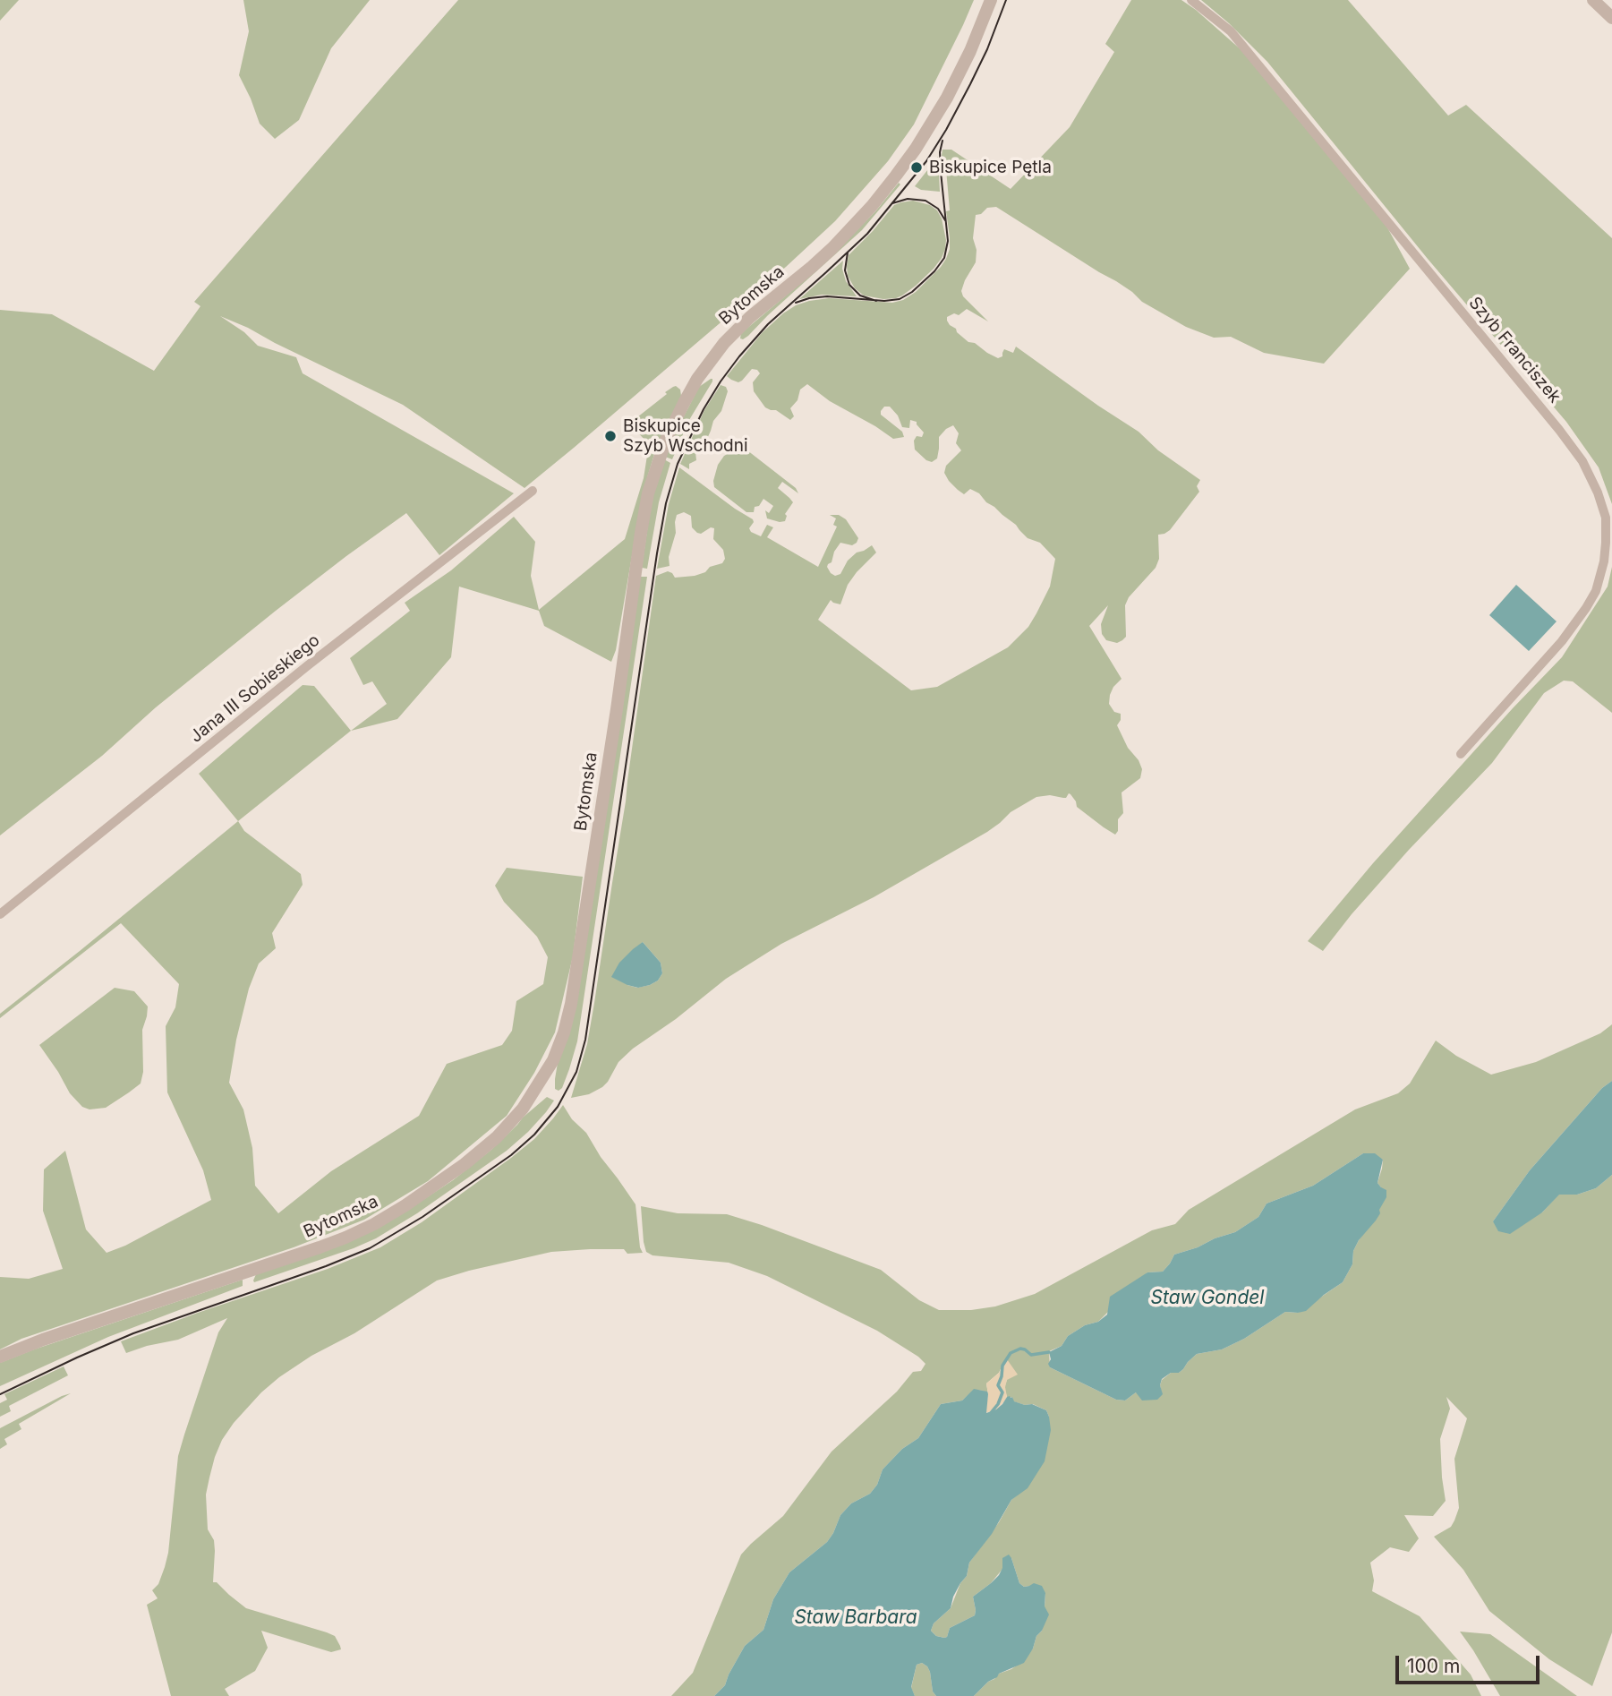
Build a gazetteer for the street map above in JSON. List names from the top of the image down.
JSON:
{
  "streets": {
    "street": ["Bytomska", "Szyb Franciszek", "Jana III Sobieskiego"]
  },
  "water": ["Staw Gondel", "Staw Barbara"],
  "places": ["Biskupice Pętla", "Biskupice Szyb Wschodni"],
  "scale_bar": "100 m"
}
